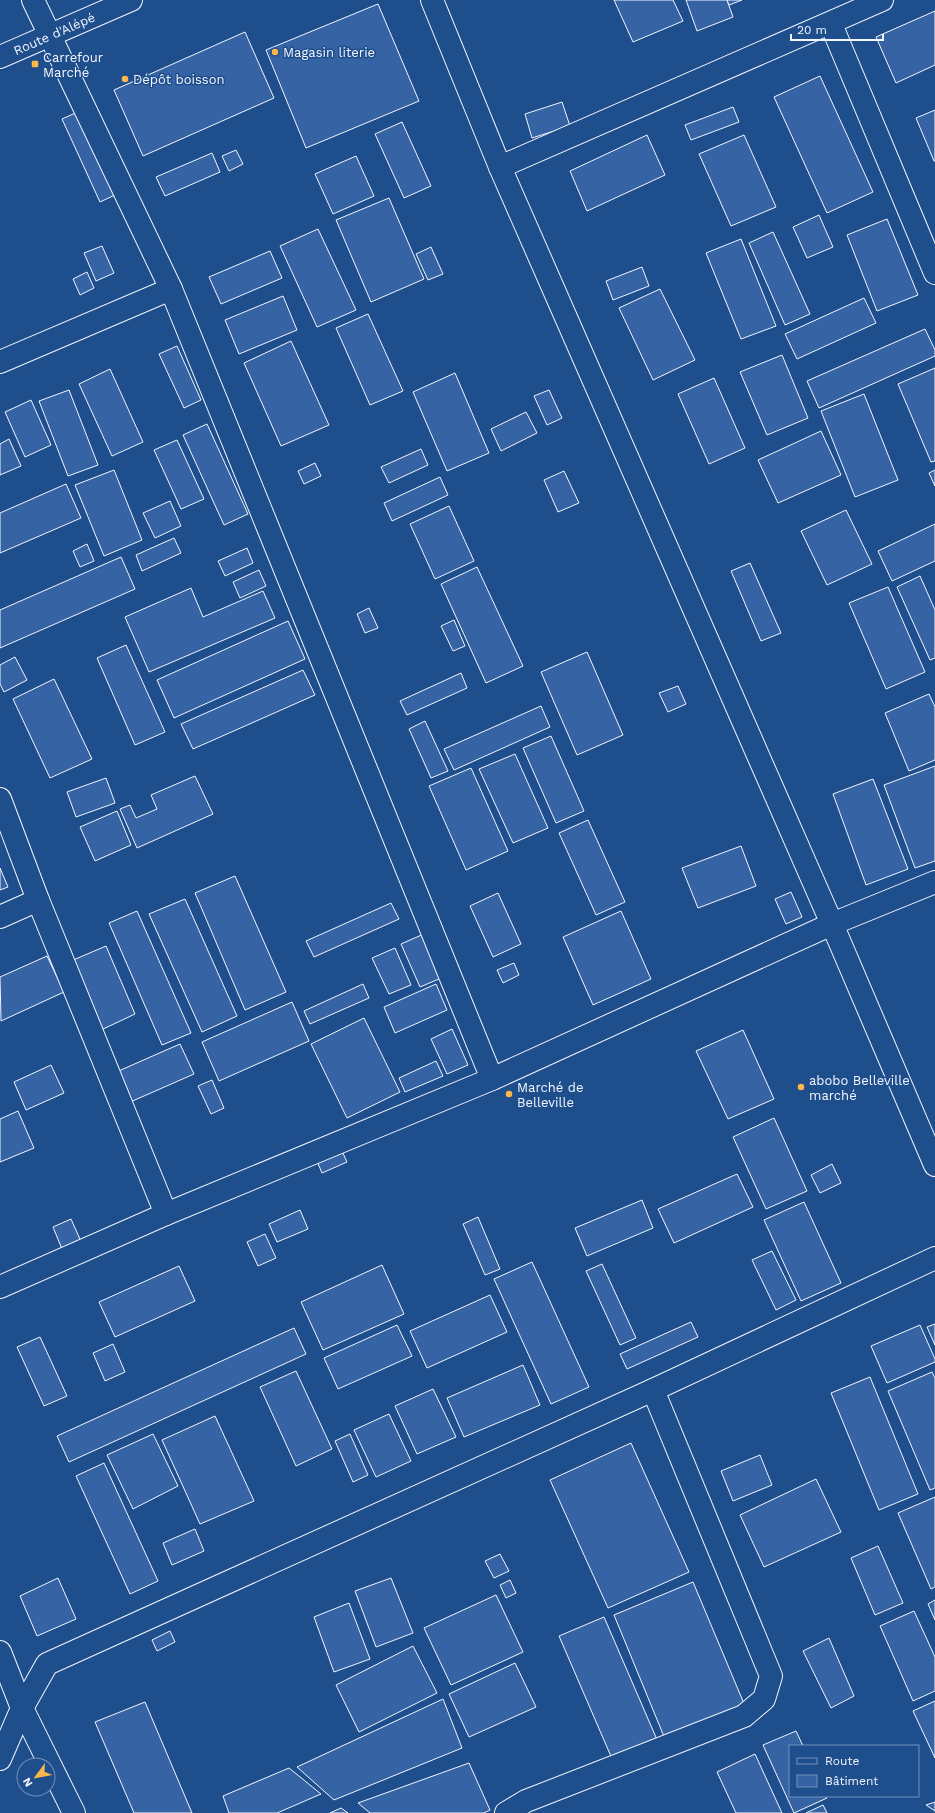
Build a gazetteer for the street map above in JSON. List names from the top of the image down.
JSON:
{
  "streets": {
    "street": ["Route d'Alépé"]
  },
  "places": {
    "other": [
      "Magasin literie",
      "Dépôt boisson",
      "abobo Belleville marché",
      "Marché de Belleville"
    ],
    "transit": ["Carrefour Marché"]
  },
  "legend": ["Route", "Bâtiment"],
  "scale_bar": "20 m",
  "north": "bottom left"
}
